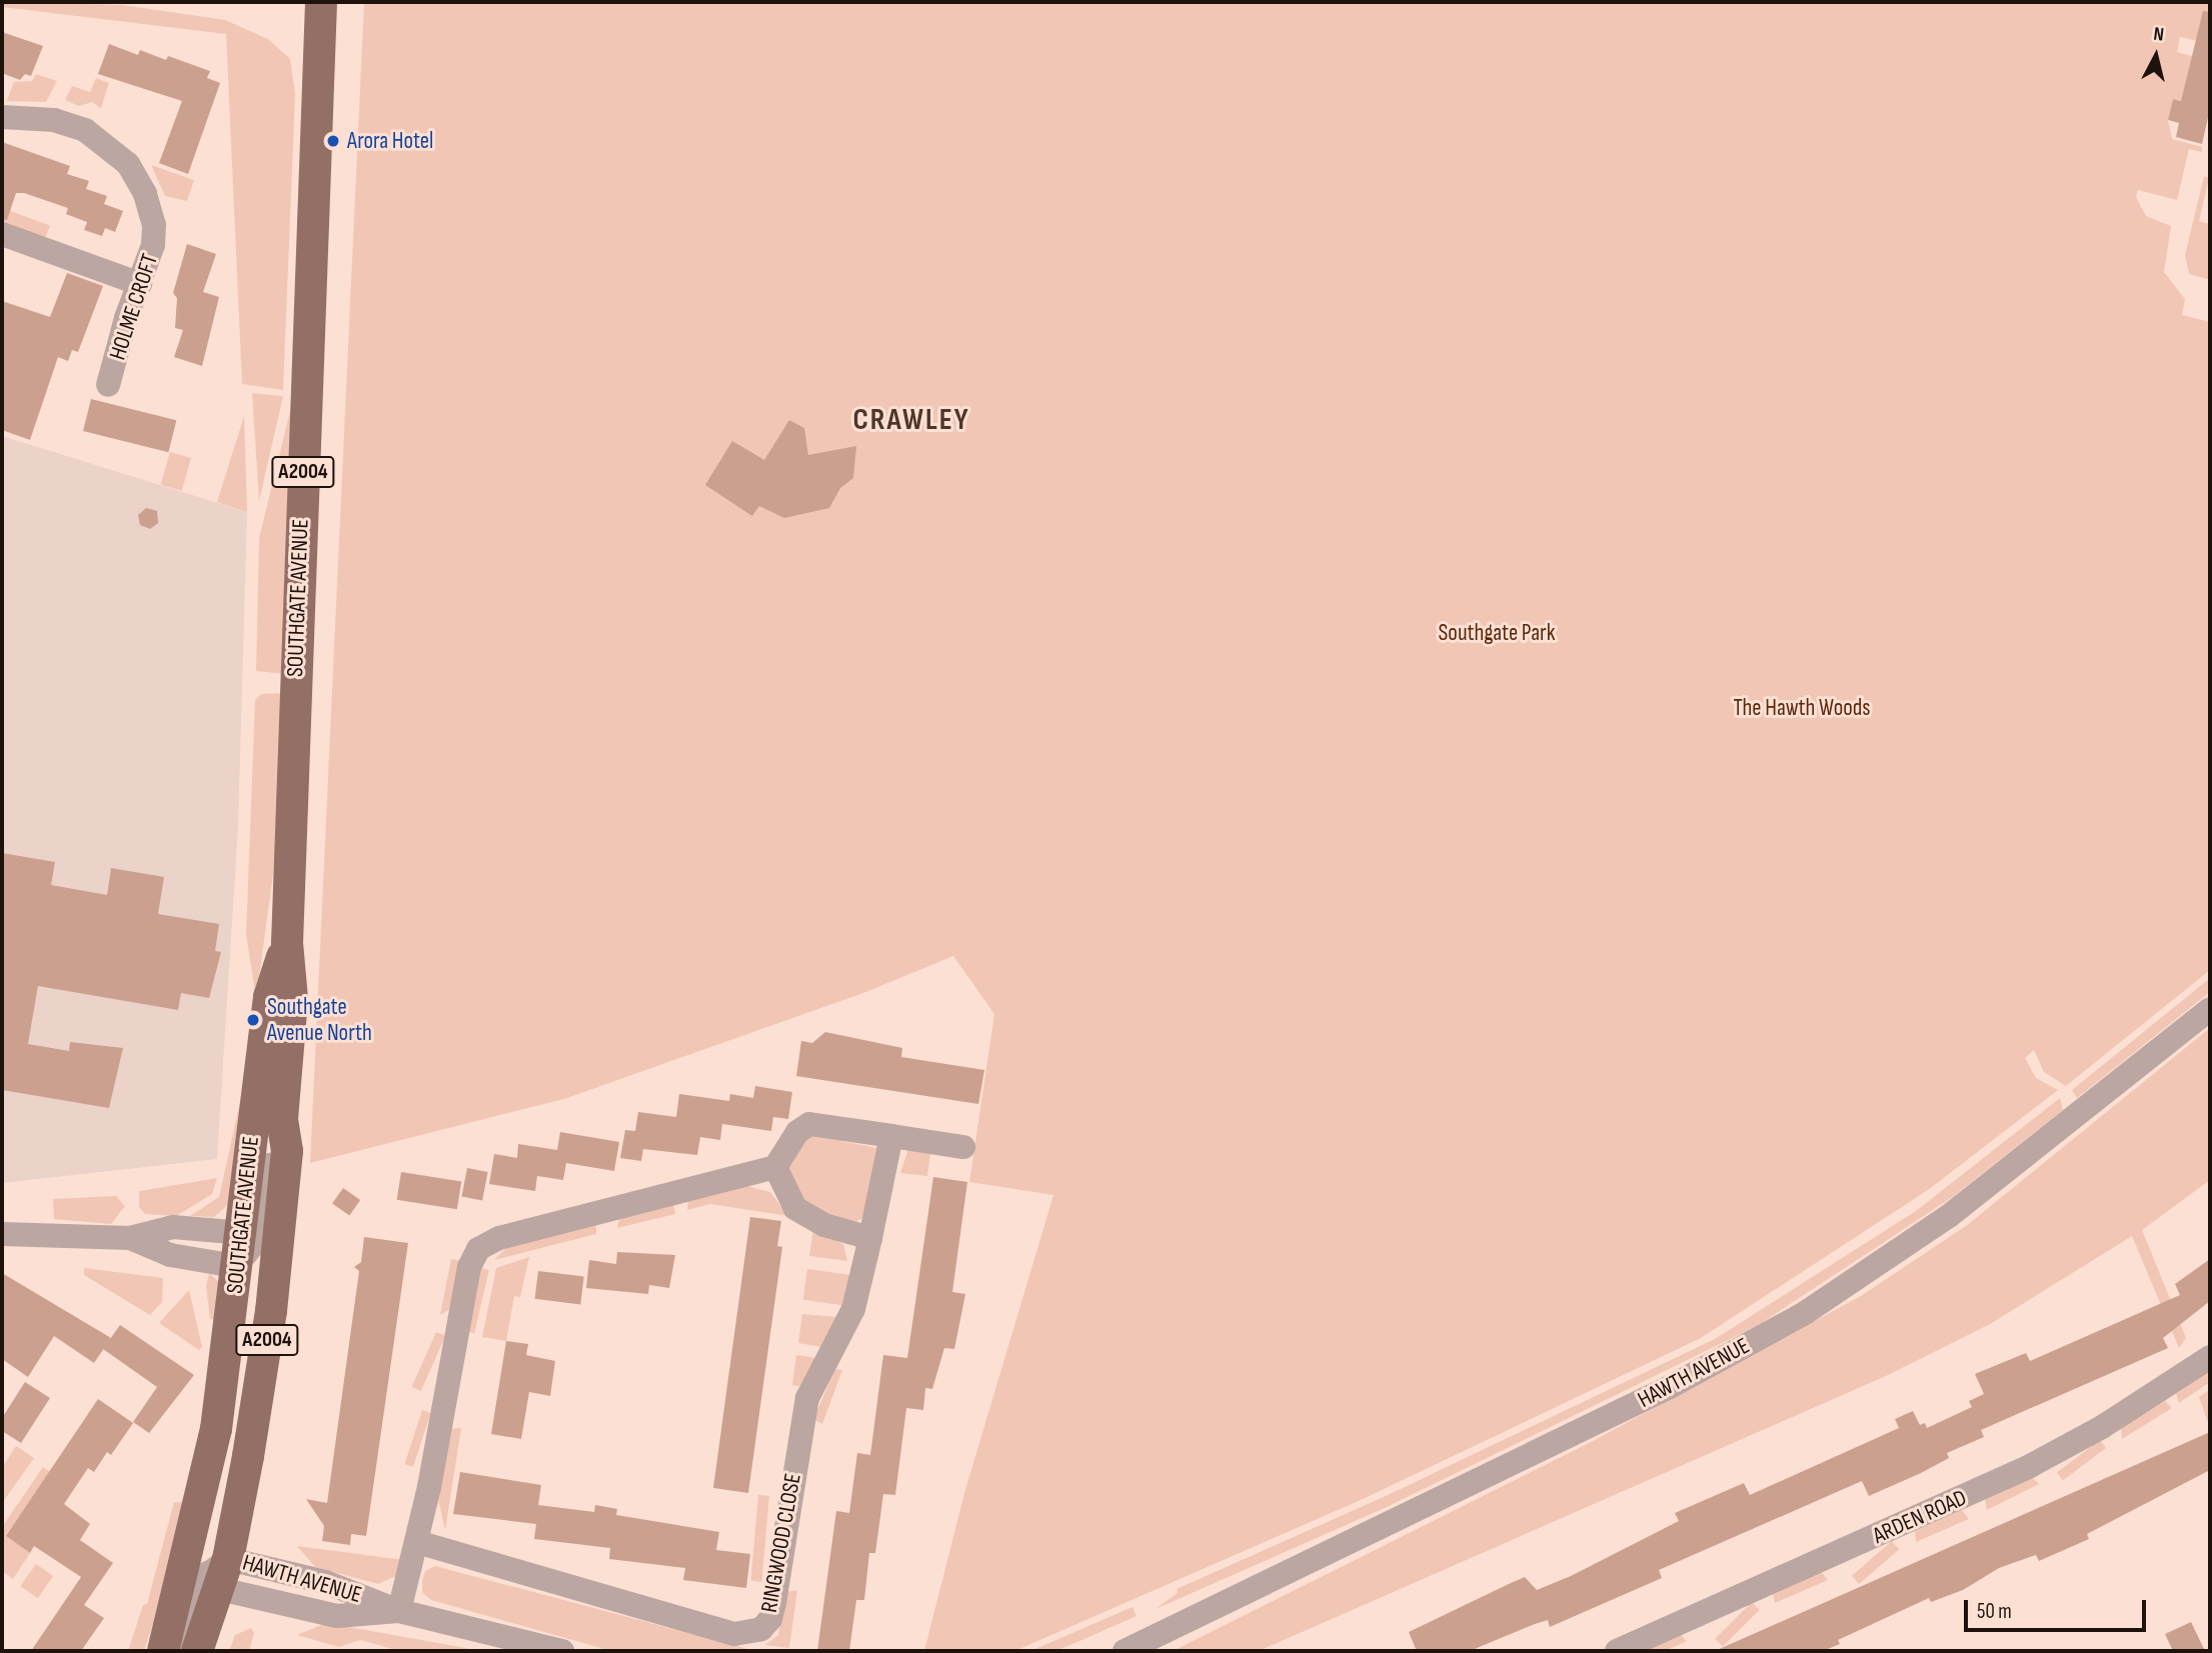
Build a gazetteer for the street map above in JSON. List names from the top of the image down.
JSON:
{
  "streets": {
    "main road": ["A2004", "SOUTHGATE AVENUE"],
    "street": [
      "HOLME CROFT",
      "HAWTH AVENUE",
      "ARDEN ROAD",
      "RINGWOOD CLOSE"
    ]
  },
  "crossings": [
    ["SOUTHGATE AVENUE", "HAWTH AVENUE"]
  ],
  "districts": ["CRAWLEY"],
  "parks": ["Southgate Park", "The Hawth Woods"],
  "places": ["Arora Hotel", "Southgate Avenue North"],
  "scale_bar": "50 m",
  "north": "top"
}
